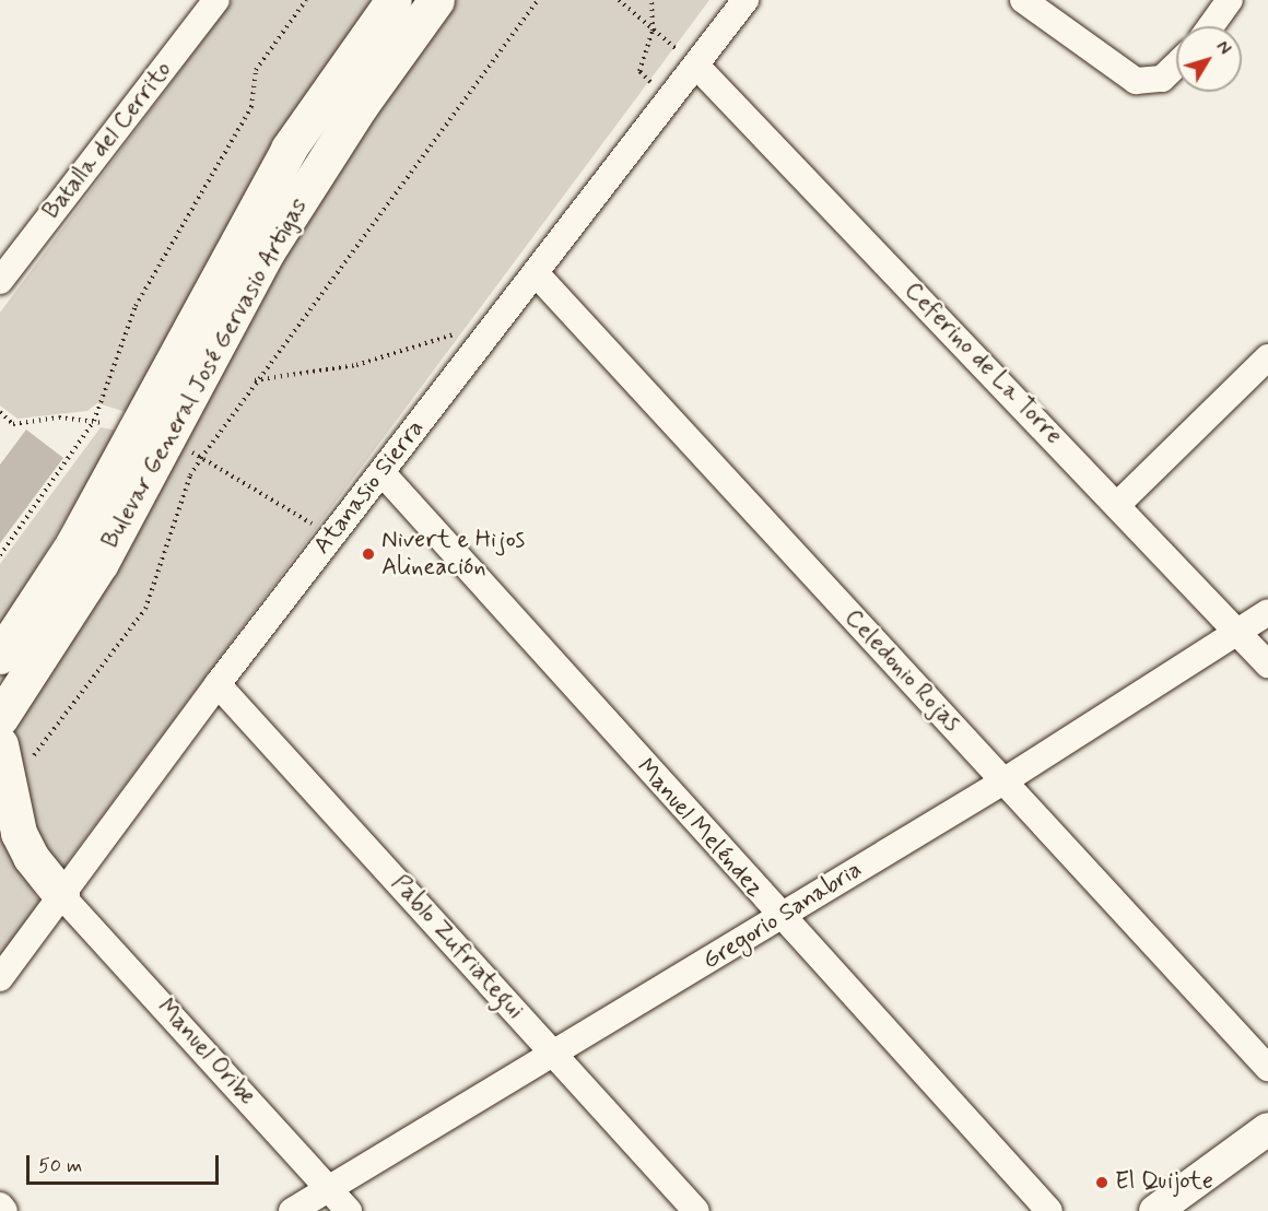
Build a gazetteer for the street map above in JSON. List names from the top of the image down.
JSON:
{
  "streets": {
    "main road": ["Bulevar General José Gervasio Artigas"],
    "street": [
      "Batalla del Cerrito",
      "Ceferino de La Torre",
      "Atanasio Sierra",
      "Celedonio Rojas",
      "Manuel Meléndez",
      "Gregorio Sanabria",
      "Pablo Zufriategui",
      "Manuel Oribe"
    ]
  },
  "crossings": [
    ["Ceferino de La Torre", "Atanasio Sierra"],
    ["Ceferino de La Torre", "Gregorio Sanabria"],
    ["Atanasio Sierra", "Celedonio Rojas"],
    ["Atanasio Sierra", "Manuel Meléndez"],
    ["Atanasio Sierra", "Pablo Zufriategui"],
    ["Atanasio Sierra", "Manuel Oribe"],
    ["Celedonio Rojas", "Gregorio Sanabria"],
    ["Manuel Meléndez", "Gregorio Sanabria"],
    ["Gregorio Sanabria", "Pablo Zufriategui"],
    ["Gregorio Sanabria", "Manuel Oribe"]
  ],
  "places": ["Nivert e Hijos Alineación", "El Quijote"],
  "scale_bar": "50 m",
  "north": "top right"
}
